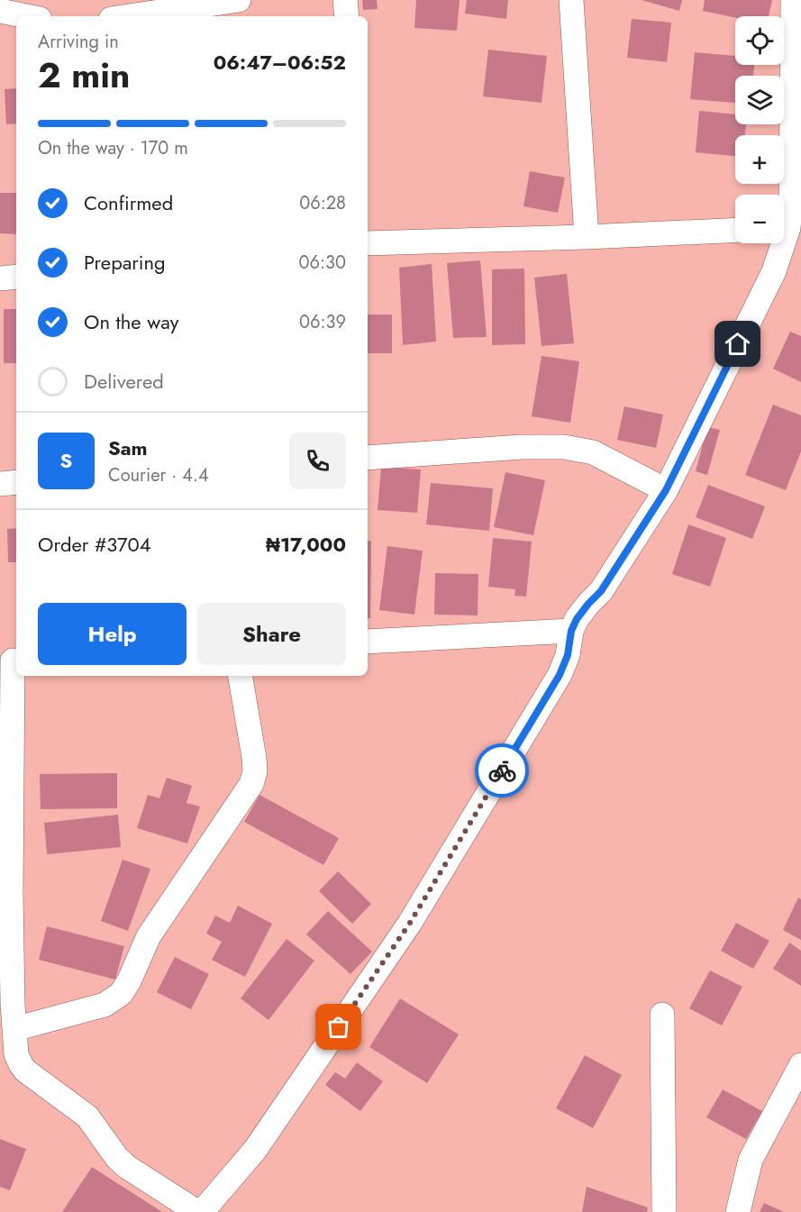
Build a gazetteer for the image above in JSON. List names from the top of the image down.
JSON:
{
  "page": {
    "map_buttons": ["+", "−"],
    "heading": ["2 min", "Arriving in", "06:47–06:52"],
    "panel": [
      "Sam",
      "Courier · 4.4",
      "Order #3704",
      "₦17,000"
    ],
    "bar": "On the way · 170 m",
    "list": [
      ["Confirmed", "06:28"],
      ["Preparing", "06:30"],
      ["On the way", "06:39"],
      "Delivered"
    ],
    "round": "S",
    "buttons": ["Help", "Share"]
  }
}
